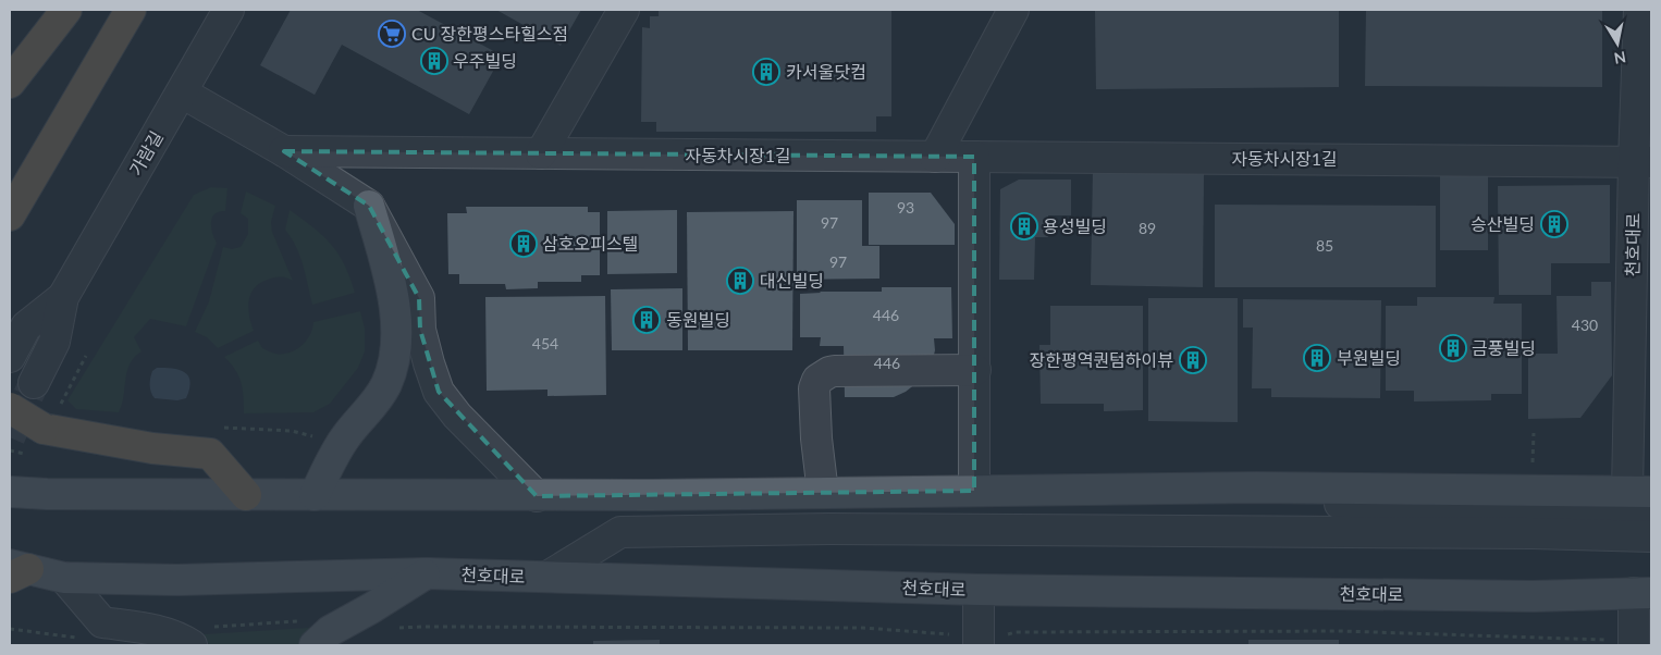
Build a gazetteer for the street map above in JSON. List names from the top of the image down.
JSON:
{
  "streets": {
    "main road": ["천호대로"],
    "street": ["가람길", "자동차시장1길"]
  },
  "crossings": [
    ["자동차시장1길", "천호대로"]
  ],
  "places": {
    "supermarket": ["CU 장한평스타힐스점"],
    "building": [
      "우주빌딩",
      "카서울닷컴",
      "승산빌딩",
      "용성빌딩",
      "삼호오피스텔",
      "대신빌딩",
      "동원빌딩",
      "금풍빌딩",
      "부원빌딩",
      "장한평역퀀텀하이뷰"
    ]
  },
  "house_numbers": [
    "93",
    "97",
    "89",
    "85",
    "97",
    "446",
    "430",
    "454",
    "446"
  ],
  "north": "bottom"
}
